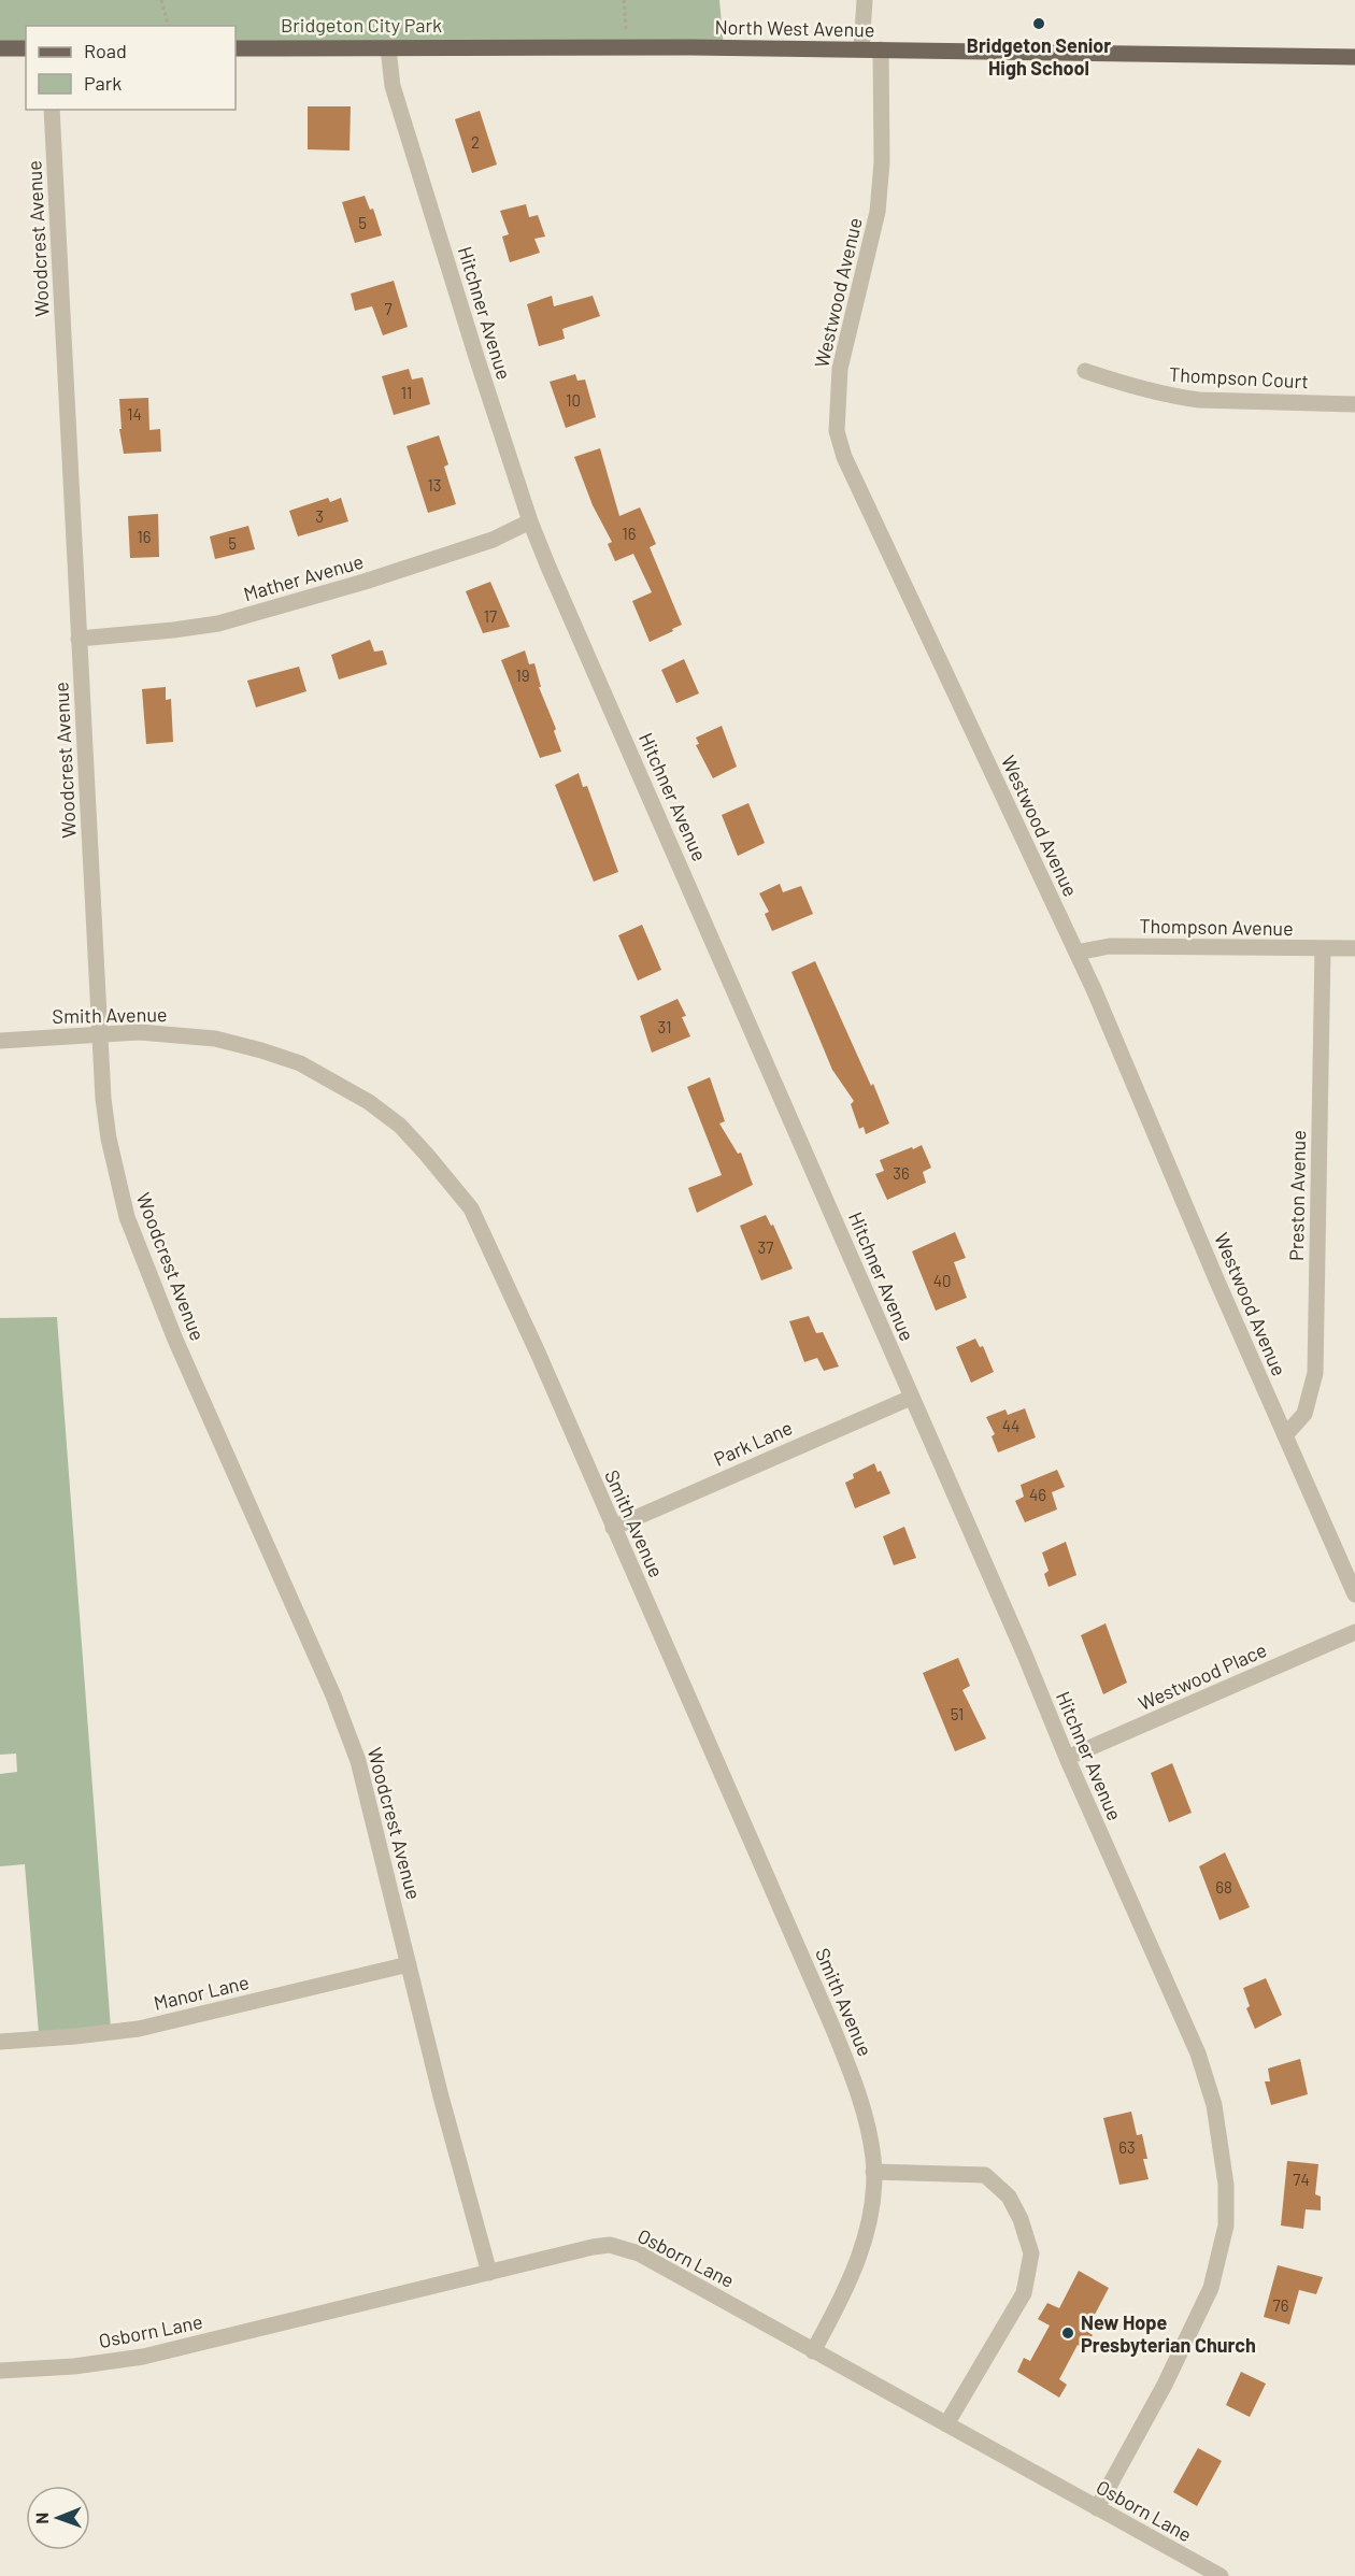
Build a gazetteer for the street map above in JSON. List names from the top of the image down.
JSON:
{
  "streets": {
    "main road": ["North West Avenue"],
    "street": [
      "Woodcrest Avenue",
      "Westwood Avenue",
      "Hitchner Avenue",
      "Thompson Court",
      "Mather Avenue",
      "Thompson Avenue",
      "Smith Avenue",
      "Preston Avenue",
      "Park Lane",
      "Westwood Place",
      "Manor Lane",
      "Osborn Lane"
    ]
  },
  "crossings": [
    ["North West Avenue", "Westwood Avenue"],
    ["North West Avenue", "Hitchner Avenue"],
    ["Woodcrest Avenue", "Mather Avenue"],
    ["Woodcrest Avenue", "Smith Avenue"],
    ["Woodcrest Avenue", "Manor Lane"],
    ["Woodcrest Avenue", "Osborn Lane"],
    ["Westwood Avenue", "Thompson Avenue"],
    ["Westwood Avenue", "Preston Avenue"],
    ["Hitchner Avenue", "Mather Avenue"],
    ["Hitchner Avenue", "Park Lane"],
    ["Hitchner Avenue", "Westwood Place"],
    ["Hitchner Avenue", "Osborn Lane"],
    ["Thompson Avenue", "Preston Avenue"],
    ["Smith Avenue", "Park Lane"],
    ["Smith Avenue", "Osborn Lane"]
  ],
  "parks": ["Bridgeton City Park"],
  "places": ["Bridgeton Senior High School", "New Hope Presbyterian Church"],
  "house_numbers": [
    "2",
    "5",
    "7",
    "11",
    "10",
    "14",
    "13",
    "3",
    "16",
    "16",
    "5",
    "17",
    "19",
    "31",
    "36",
    "37",
    "40",
    "44",
    "46",
    "51",
    "68",
    "63",
    "74",
    "76"
  ],
  "legend": ["Road", "Park"],
  "north": "left"
}
